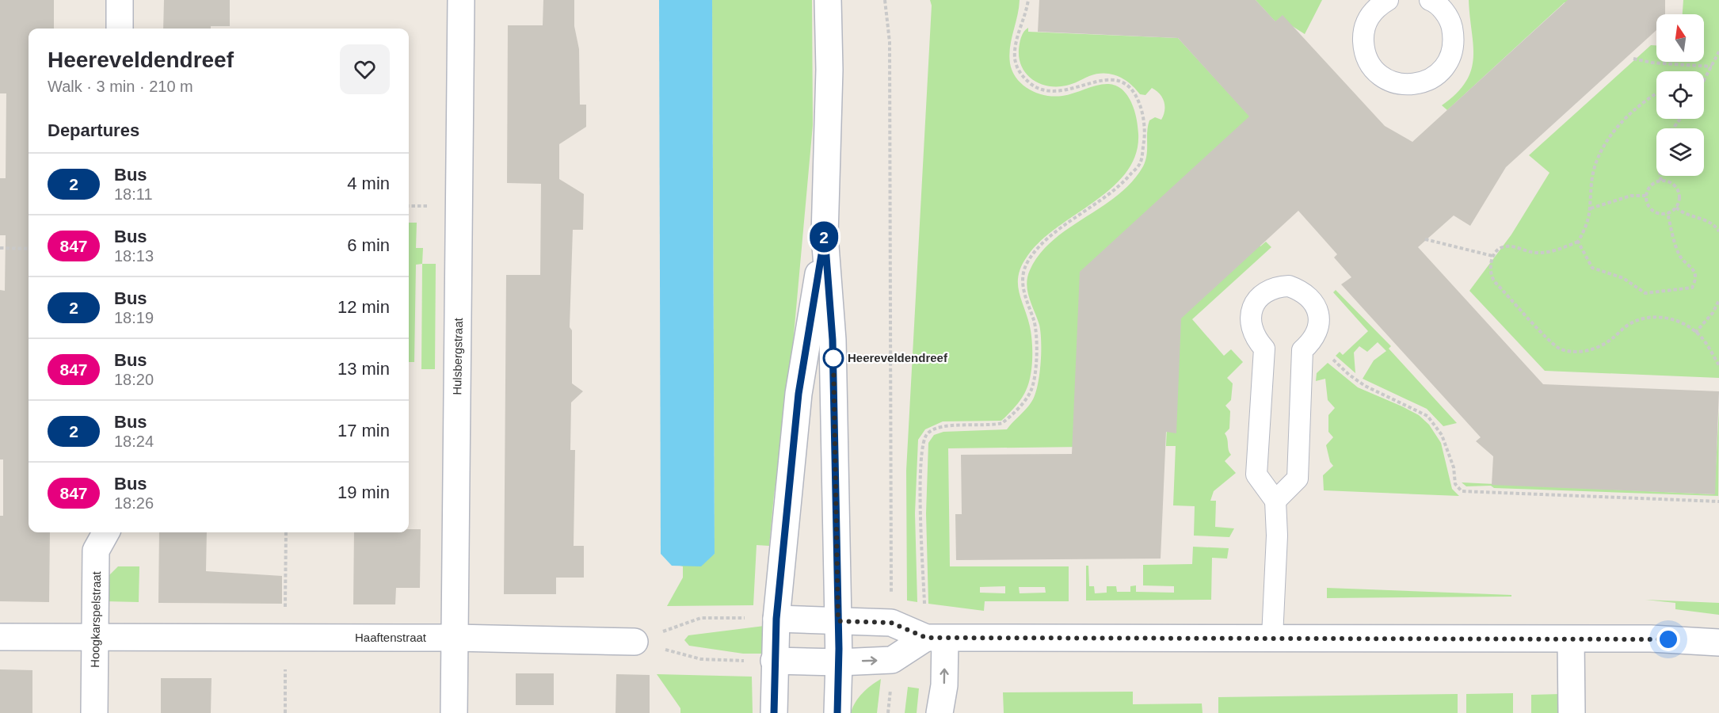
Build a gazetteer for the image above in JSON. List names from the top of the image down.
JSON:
{
  "streets": {
    "street": ["Hulsbergstraat", "Hoogkarspelstraat", "Haaftenstraat"]
  },
  "crossings": [
    ["Hulsbergstraat", "Haaftenstraat"],
    ["Hoogkarspelstraat", "Haaftenstraat"]
  ],
  "places": ["Heereveldendreef"],
  "lines": ["bus line 2"],
  "north": "top",
  "page": {
    "on_map": "2",
    "heading": [
      ["Heereveldendreef", "Walk · 3 min · 210 m"],
      "Departures"
    ],
    "list": [
      {
        "mark": "2",
        "name": "Bus",
        "note": "18:11",
        "value": "4 min"
      },
      {
        "mark": "847",
        "name": "Bus",
        "note": "18:13",
        "value": "6 min"
      },
      {
        "mark": "2",
        "name": "Bus",
        "note": "18:19",
        "value": "12 min"
      },
      {
        "mark": "847",
        "name": "Bus",
        "note": "18:20",
        "value": "13 min"
      },
      {
        "mark": "2",
        "name": "Bus",
        "note": "18:24",
        "value": "17 min"
      },
      {
        "mark": "847",
        "name": "Bus",
        "note": "18:26",
        "value": "19 min"
      }
    ]
  }
}
